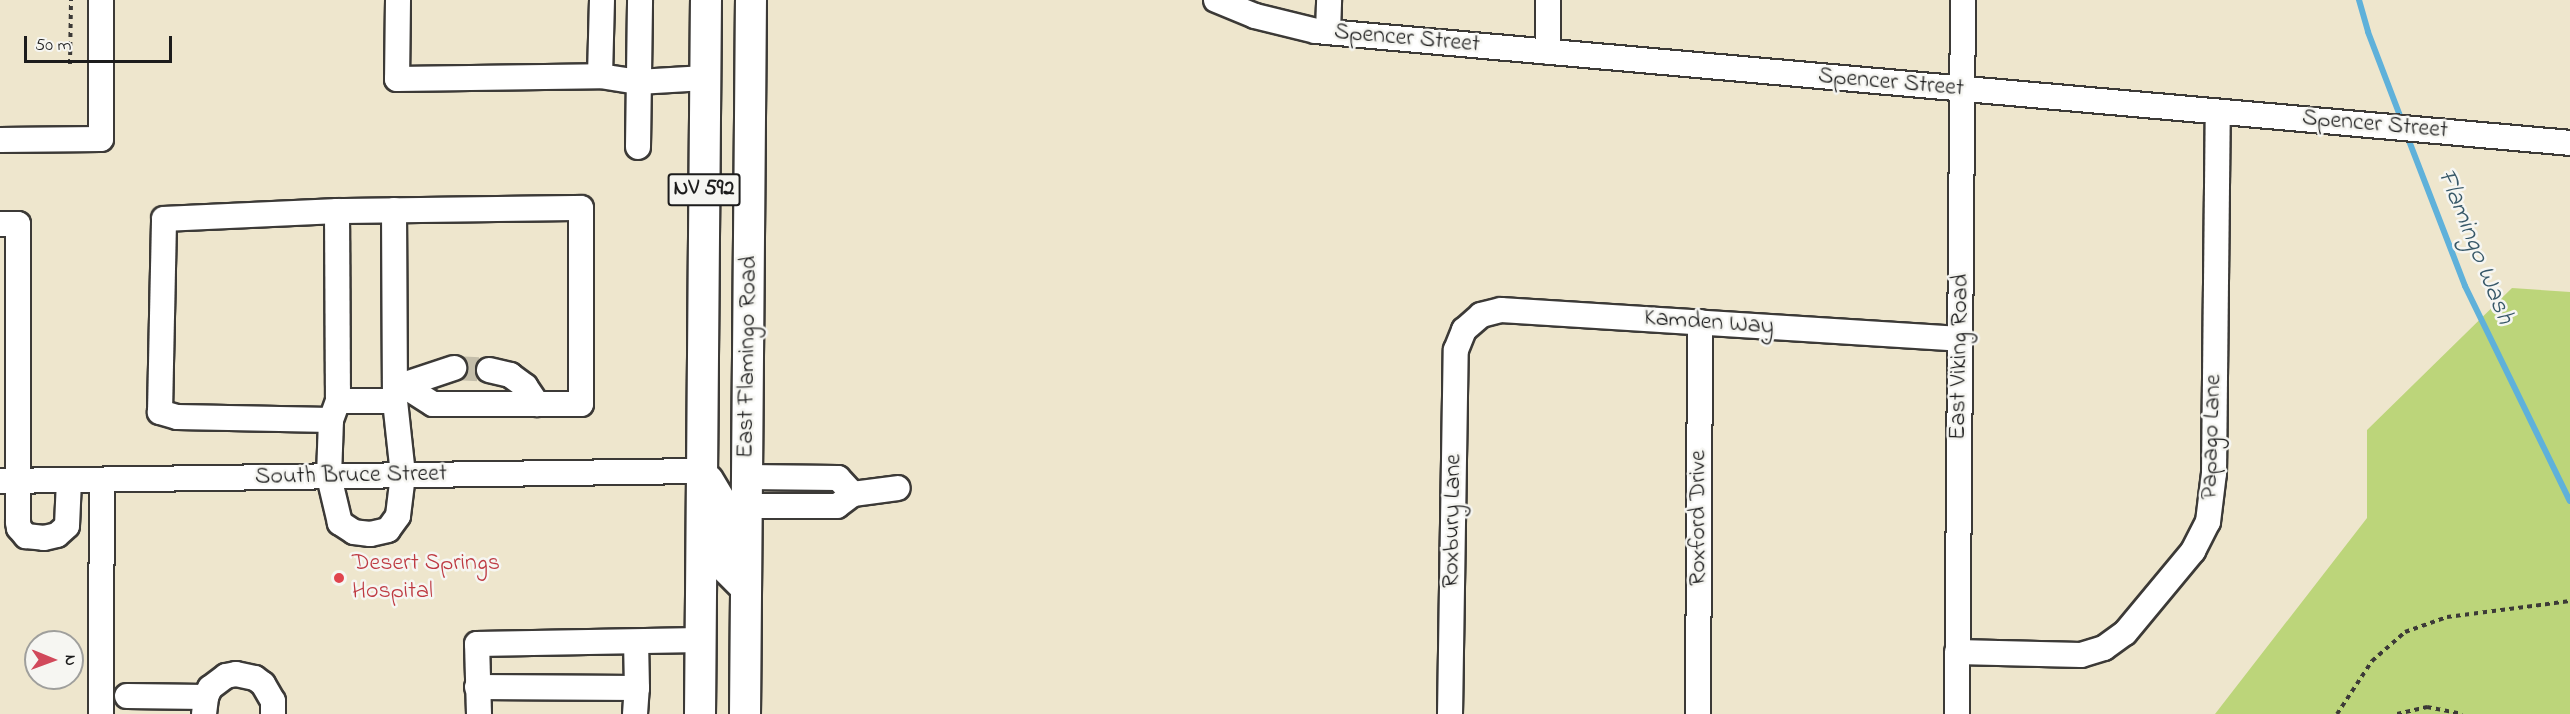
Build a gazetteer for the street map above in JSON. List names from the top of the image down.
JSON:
{
  "streets": {
    "main road": ["NV 592", "East Flamingo Road"],
    "street": [
      "Spencer Street",
      "Kamden Way",
      "East Viking Road",
      "Papago Lane",
      "South Bruce Street",
      "Roxford Drive",
      "Roxbury Lane"
    ]
  },
  "crossings": [
    ["Spencer Street", "East Viking Road"],
    ["Spencer Street", "Papago Lane"],
    ["Kamden Way", "East Viking Road"],
    ["Kamden Way", "Roxford Drive"],
    ["Kamden Way", "Roxbury Lane"],
    ["East Flamingo Road", "South Bruce Street"],
    ["East Viking Road", "Papago Lane"]
  ],
  "water": ["Flamingo Wash"],
  "places": ["Desert Springs Hospital"],
  "scale_bar": "50 m",
  "north": "right"
}
